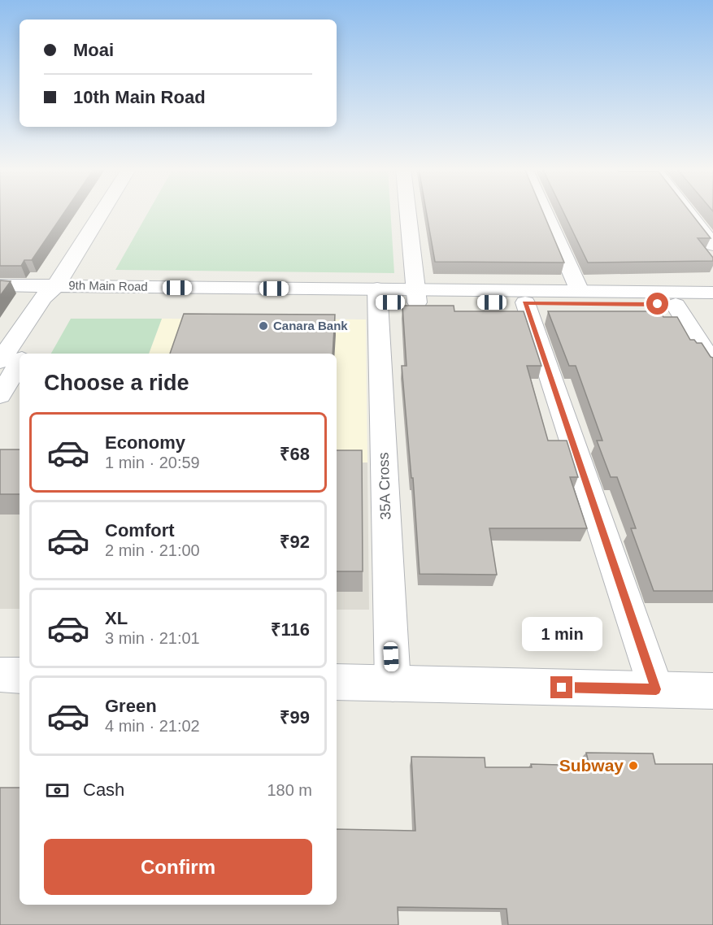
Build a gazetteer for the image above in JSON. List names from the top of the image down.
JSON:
{
  "streets": {
    "main road": ["9th Main Road", "35A Cross"]
  },
  "crossings": [
    ["9th Main Road", "35A Cross"]
  ],
  "places": ["Canara Bank", "Subway"],
  "page": {
    "banner": ["Moai", "10th Main Road"],
    "heading": "Choose a ride",
    "list": [
      {
        "name": "Economy",
        "note": "1 min · 20:59",
        "value": "₹68"
      },
      {
        "name": "Comfort",
        "note": "2 min · 21:00",
        "value": "₹92"
      },
      {
        "name": "XL",
        "note": "3 min · 21:01",
        "value": "₹116"
      },
      {
        "name": "Green",
        "note": "4 min · 21:02",
        "value": "₹99"
      }
    ],
    "bubble": "1 min",
    "pay": ["Cash", "180 m"],
    "buttons": "Confirm"
  }
}
